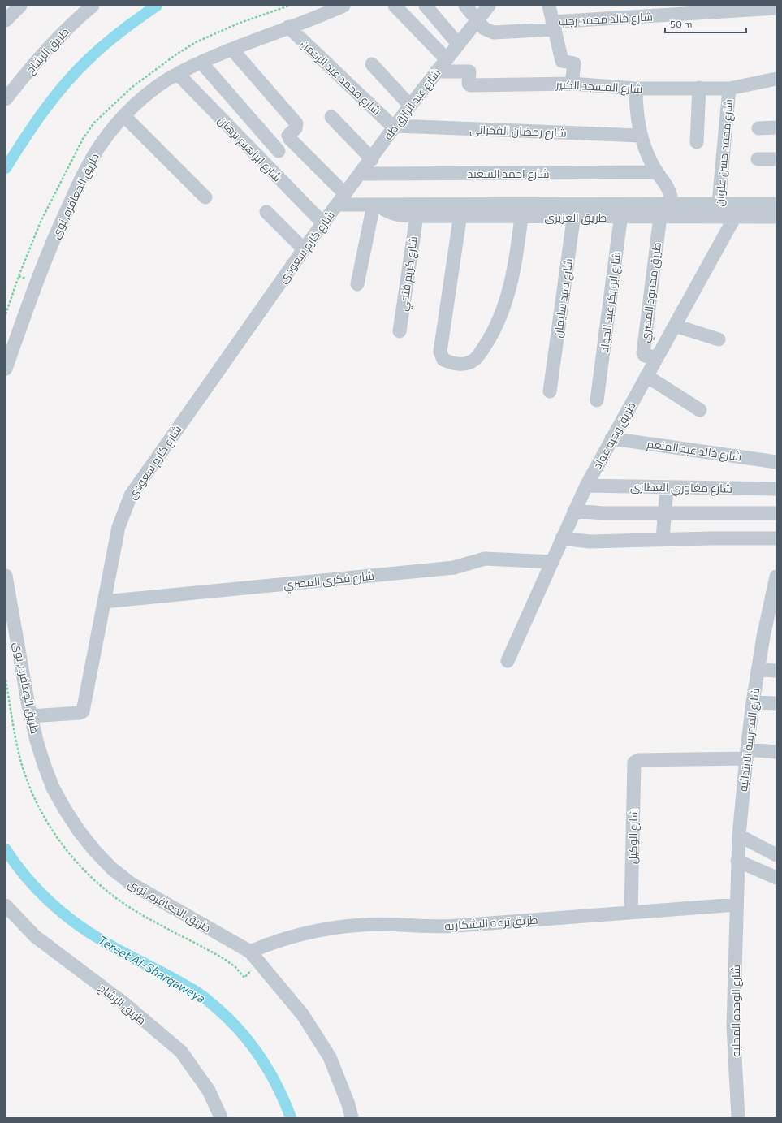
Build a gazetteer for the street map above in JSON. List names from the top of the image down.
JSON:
{
  "streets": {
    "street": [
      "شارع خالد محمد رجب",
      "طريق الرشاح",
      "شارع محمد عبد الرحمن",
      "شارع المسجد الكبير",
      "شارع عبد الرازق طه",
      "شارع رمضان الفخرانى",
      "شارع ابراهيم برهان",
      "شارع محمد حسن علوان",
      "شارع احمد السعيد",
      "طريق الجعافره, نوى",
      "طريق العزيزى",
      "شارع كارم سعودى",
      "شارع كريم فتحي",
      "طريق محمود المصري",
      "شارع سيد سليمان",
      "شارع ابو بكر عبد الجواد",
      "طريق وجيه عواد",
      "شارع خالد عبد المنعم",
      "شارع مغاوري العطارى",
      "شارع فكرى المصري",
      "شارع المدرسة الابتدائيه",
      "شارع الوكيل",
      "طريق ترعه البشكاريه",
      "شارع الوحده المحليه"
    ]
  },
  "crossings": [
    ["شارع خالد محمد رجب", "شارع عبد الرازق طه"],
    ["شارع محمد عبد الرحمن", "شارع عبد الرازق طه"],
    ["شارع محمد عبد الرحمن", "شارع رمضان الفخرانى"],
    ["شارع محمد عبد الرحمن", "طريق الجعافره, نوى"],
    ["شارع المسجد الكبير", "شارع عبد الرازق طه"],
    ["شارع المسجد الكبير", "شارع محمد حسن علوان"],
    ["شارع عبد الرازق طه", "شارع رمضان الفخرانى"],
    ["شارع عبد الرازق طه", "شارع احمد السعيد"],
    ["شارع عبد الرازق طه", "طريق العزيزى"],
    ["شارع عبد الرازق طه", "شارع كارم سعودى"],
    ["شارع ابراهيم برهان", "طريق الجعافره, نوى"],
    ["شارع ابراهيم برهان", "شارع كارم سعودى"],
    ["شارع محمد حسن علوان", "طريق العزيزى"],
    ["طريق الجعافره, نوى", "شارع كارم سعودى"],
    ["طريق الجعافره, نوى", "طريق ترعه البشكاريه"],
    ["طريق العزيزى", "شارع كارم سعودى"],
    ["طريق العزيزى", "شارع كريم فتحي"],
    ["طريق العزيزى", "طريق محمود المصري"],
    ["طريق العزيزى", "شارع سيد سليمان"],
    ["طريق العزيزى", "شارع ابو بكر عبد الجواد"],
    ["طريق العزيزى", "طريق وجيه عواد"],
    ["شارع كارم سعودى", "شارع فكرى المصري"],
    ["طريق محمود المصري", "طريق وجيه عواد"],
    ["طريق وجيه عواد", "شارع خالد عبد المنعم"],
    ["طريق وجيه عواد", "شارع مغاوري العطارى"],
    ["طريق وجيه عواد", "شارع فكرى المصري"],
    ["شارع المدرسة الابتدائيه", "شارع الوكيل"],
    ["شارع المدرسة الابتدائيه", "طريق ترعه البشكاريه"],
    ["شارع المدرسة الابتدائيه", "شارع الوحده المحليه"],
    ["شارع الوكيل", "طريق ترعه البشكاريه"],
    ["طريق ترعه البشكاريه", "شارع الوحده المحليه"]
  ],
  "water": ["Tereet Al-Sharqaweya"],
  "scale_bar": "50 m"
}
